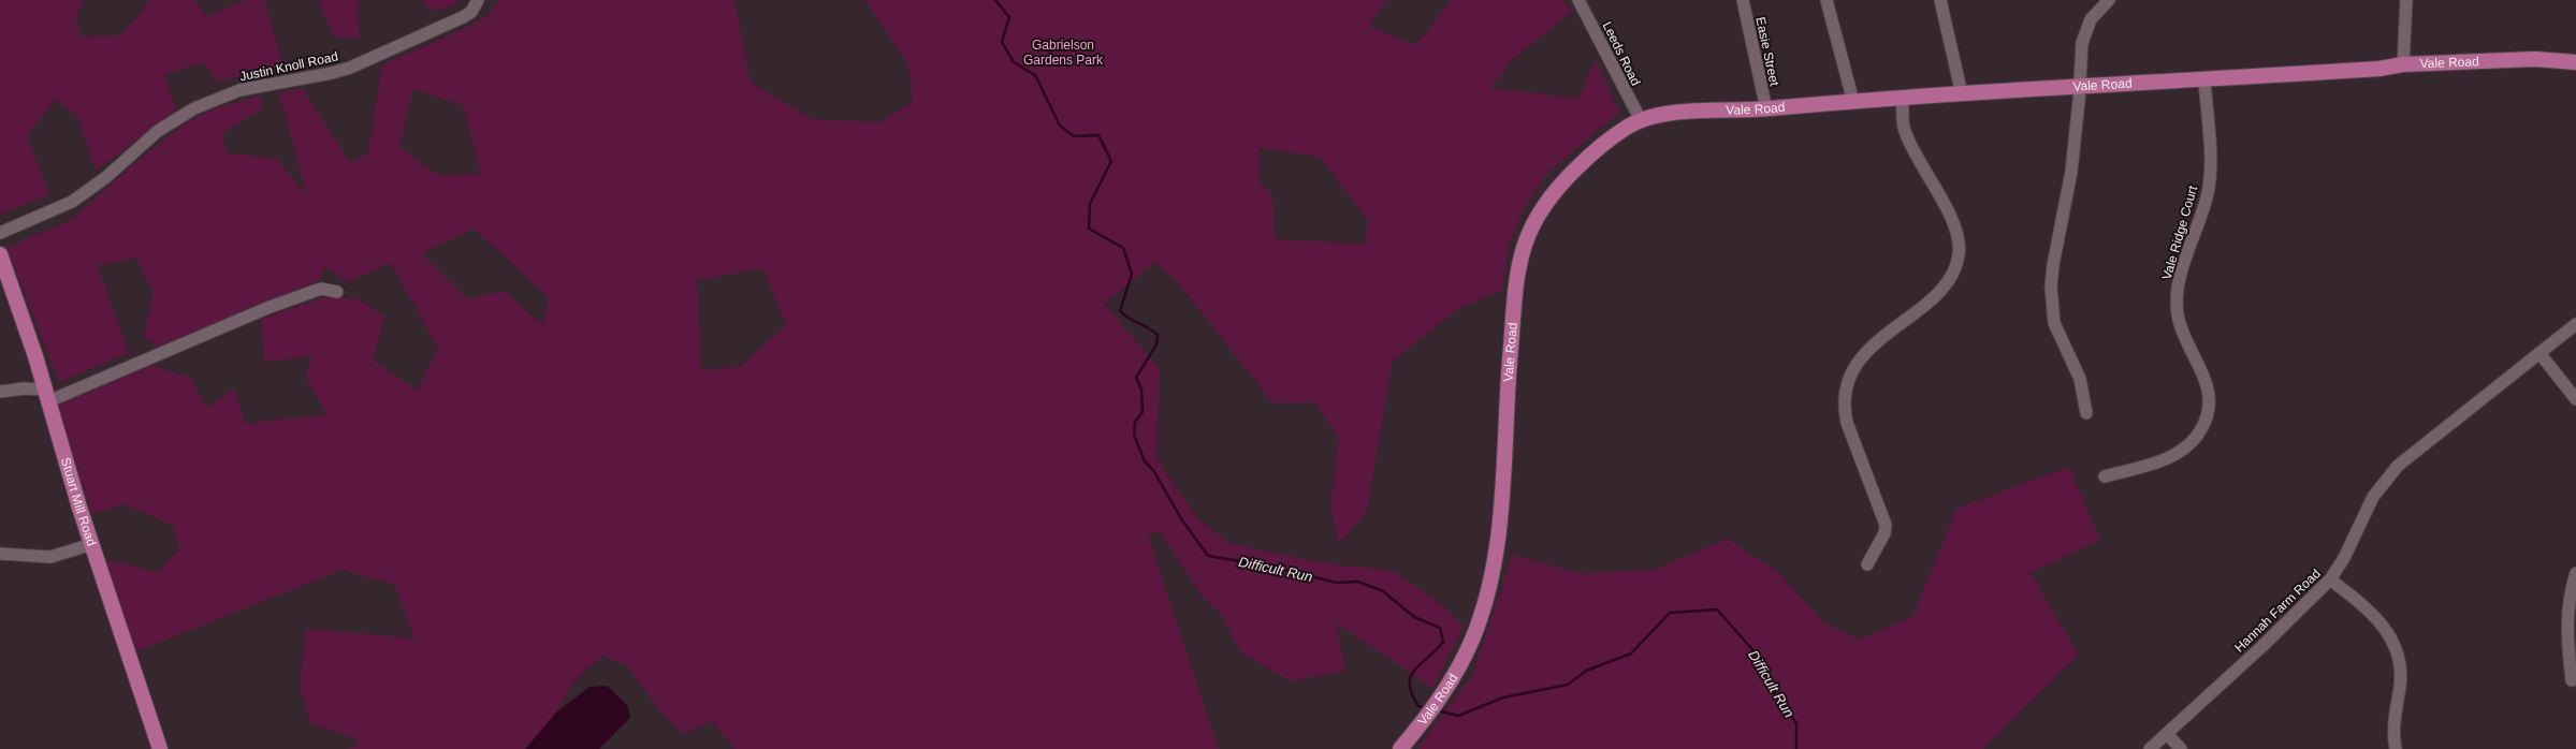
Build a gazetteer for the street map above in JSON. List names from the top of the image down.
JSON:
{
  "streets": {
    "main road": ["Vale Road", "Stuart Mill Road"],
    "street": [
      "Easie Street",
      "Leeds Road",
      "Justin Knoll Road",
      "Vale Ridge Court",
      "Hannah Farm Road"
    ]
  },
  "crossings": [
    ["Easie Street", "Vale Road"],
    ["Leeds Road", "Vale Road"],
    ["Vale Road", "Vale Ridge Court"]
  ],
  "water": ["Difficult Run"],
  "parks": ["Gabrielson Gardens Park"]
}
